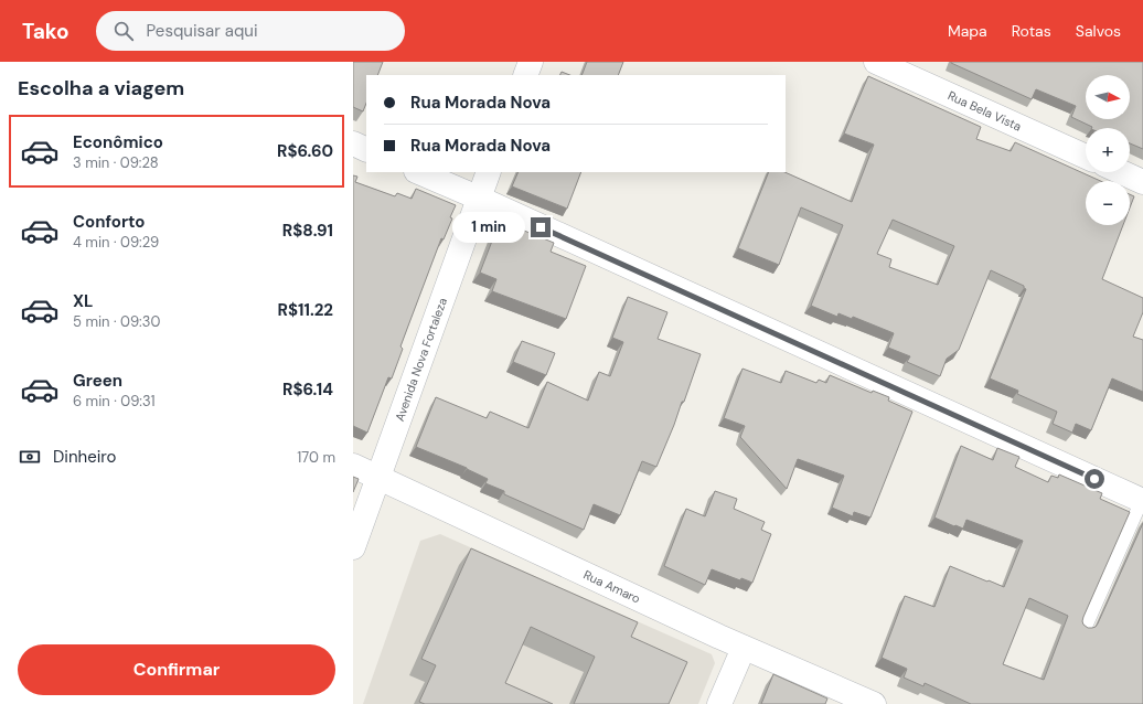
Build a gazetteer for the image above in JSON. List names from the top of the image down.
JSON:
{
  "streets": {
    "street": ["Rua Bela Vista", "Avenida Nova Fortaleza", "Rua Amaro"]
  },
  "crossings": [
    ["Avenida Nova Fortaleza", "Rua Amaro"]
  ],
  "north": "right",
  "page": {
    "header": "Tako",
    "search": "Pesquisar aqui",
    "nav": ["Mapa", "Rotas", "Salvos"],
    "heading": "Escolha a viagem",
    "map_buttons": ["+", "−"],
    "banner": ["Rua Morada Nova", "Rua Morada Nova"],
    "list": [
      {
        "name": "Econômico",
        "note": "3 min · 09:28",
        "value": "R$6.60"
      },
      {
        "name": "Conforto",
        "note": "4 min · 09:29",
        "value": "R$8.91"
      },
      {
        "name": "XL",
        "note": "5 min · 09:30",
        "value": "R$11.22"
      },
      {
        "name": "Green",
        "note": "6 min · 09:31",
        "value": "R$6.14"
      }
    ],
    "bubble": "1 min",
    "pay": ["Dinheiro", "170 m"],
    "buttons": "Confirmar"
  }
}
